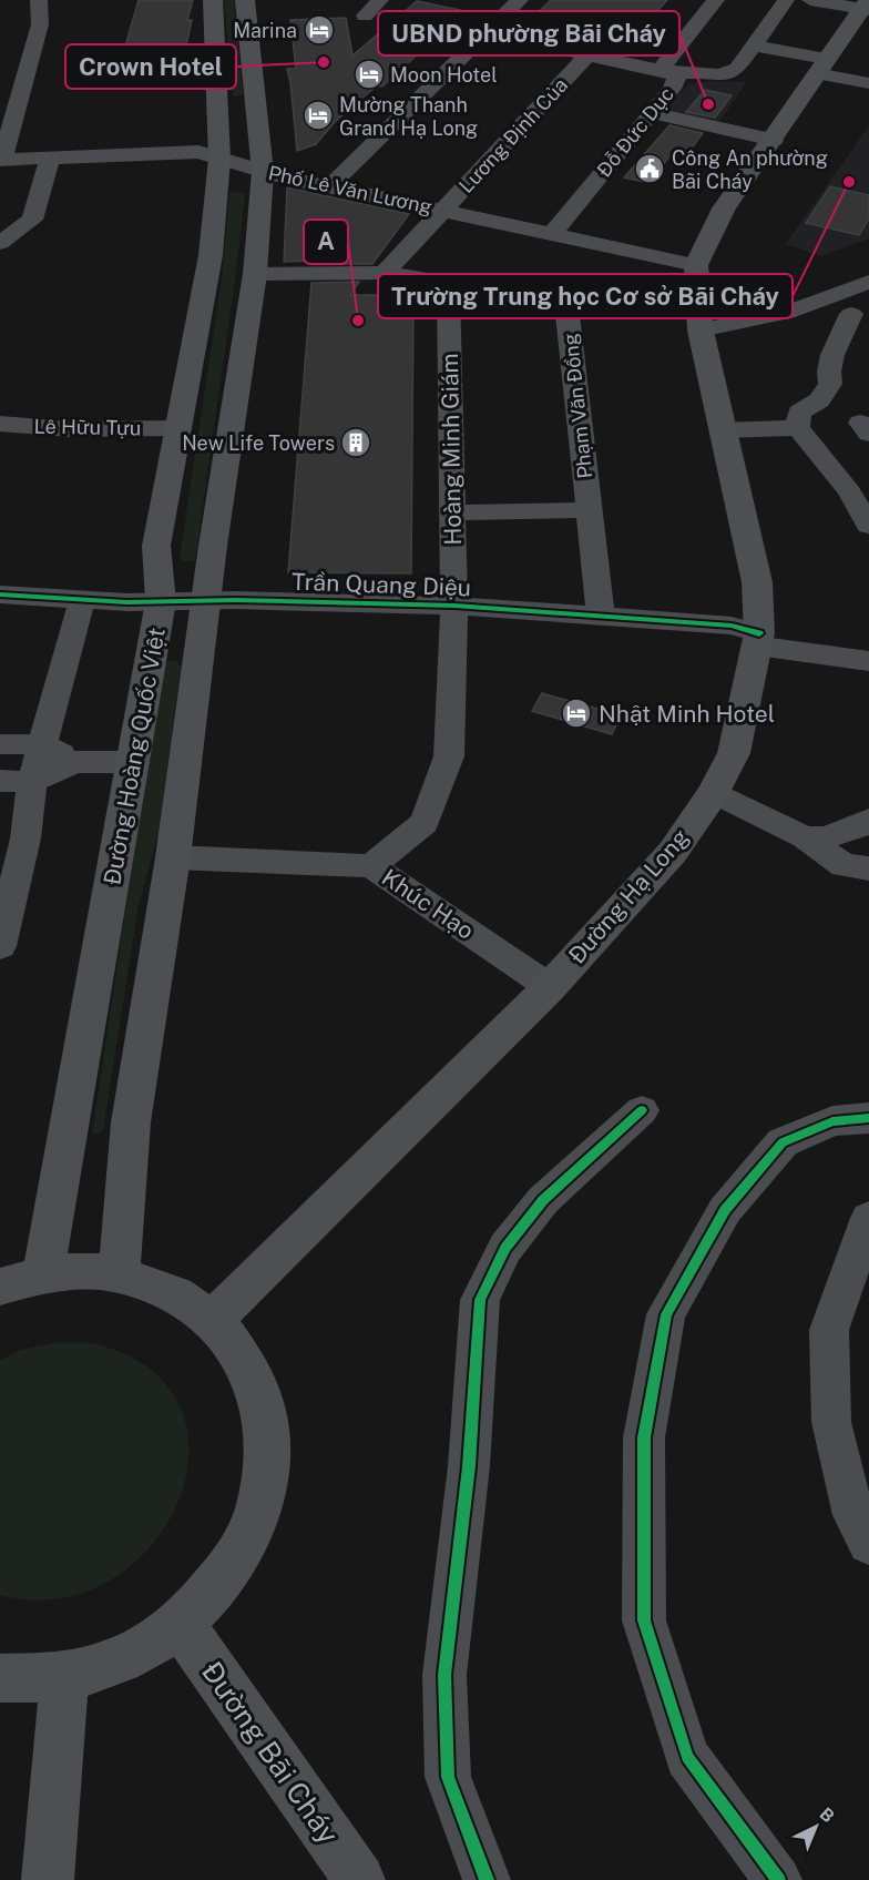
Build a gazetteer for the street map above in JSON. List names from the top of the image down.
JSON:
{
  "streets": {
    "main road": ["Đường Hoàng Quốc Việt", "Đường Hạ Long", "Đường Bãi Cháy"],
    "street": [
      "Đỗ Đức Dục",
      "Lương Định Của",
      "Phố Lê Văn Lương",
      "Phạm Văn Đồng",
      "Lê Hữu Tựu",
      "Hoàng Minh Giám",
      "Trần Quang Diệu",
      "Khúc Hạo"
    ]
  },
  "crossings": [
    ["Đỗ Đức Dục", "Phố Lê Văn Lương"],
    ["Lương Định Của", "Phố Lê Văn Lương"],
    ["Lương Định Của", "Phạm Văn Đồng"],
    ["Phố Lê Văn Lương", "Đường Hoàng Quốc Việt"],
    ["Phố Lê Văn Lương", "Đường Hạ Long"],
    ["Phạm Văn Đồng", "Hoàng Minh Giám"],
    ["Phạm Văn Đồng", "Trần Quang Diệu"],
    ["Phạm Văn Đồng", "Đường Hoàng Quốc Việt"],
    ["Lê Hữu Tựu", "Đường Hoàng Quốc Việt"],
    ["Hoàng Minh Giám", "Trần Quang Diệu"],
    ["Hoàng Minh Giám", "Khúc Hạo"],
    ["Trần Quang Diệu", "Đường Hoàng Quốc Việt"],
    ["Trần Quang Diệu", "Đường Hạ Long"],
    ["Đường Hoàng Quốc Việt", "Khúc Hạo"],
    ["Đường Hạ Long", "Khúc Hạo"]
  ],
  "places": {
    "hotel": [
      "Marina",
      "Moon Hotel",
      "Mường Thanh Grand Hạ Long",
      "Nhật Minh Hotel"
    ],
    "other": [
      "Crown Hotel",
      "UBND phường Bãi Cháy",
      "Trường Trung học Cơ sở Bãi Cháy",
      "A"
    ],
    "public building": ["Công An phường Bãi Cháy"],
    "building": ["New Life Towers"]
  },
  "north": "top right"
}
